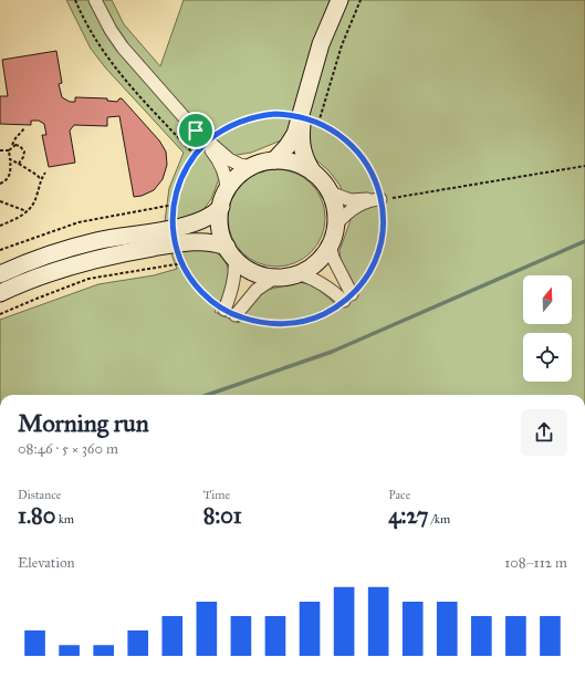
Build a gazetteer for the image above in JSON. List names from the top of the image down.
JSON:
{
  "north": "top",
  "page": {
    "heading": ["Morning run", "08:46 · 5 × 360 m"],
    "stats": [
      ["Distance", "1.80 km"],
      ["Time", "8:01"],
      ["Pace", "4:27 /km"]
    ],
    "chart": ["Elevation", "108–112 m"]
  }
}
